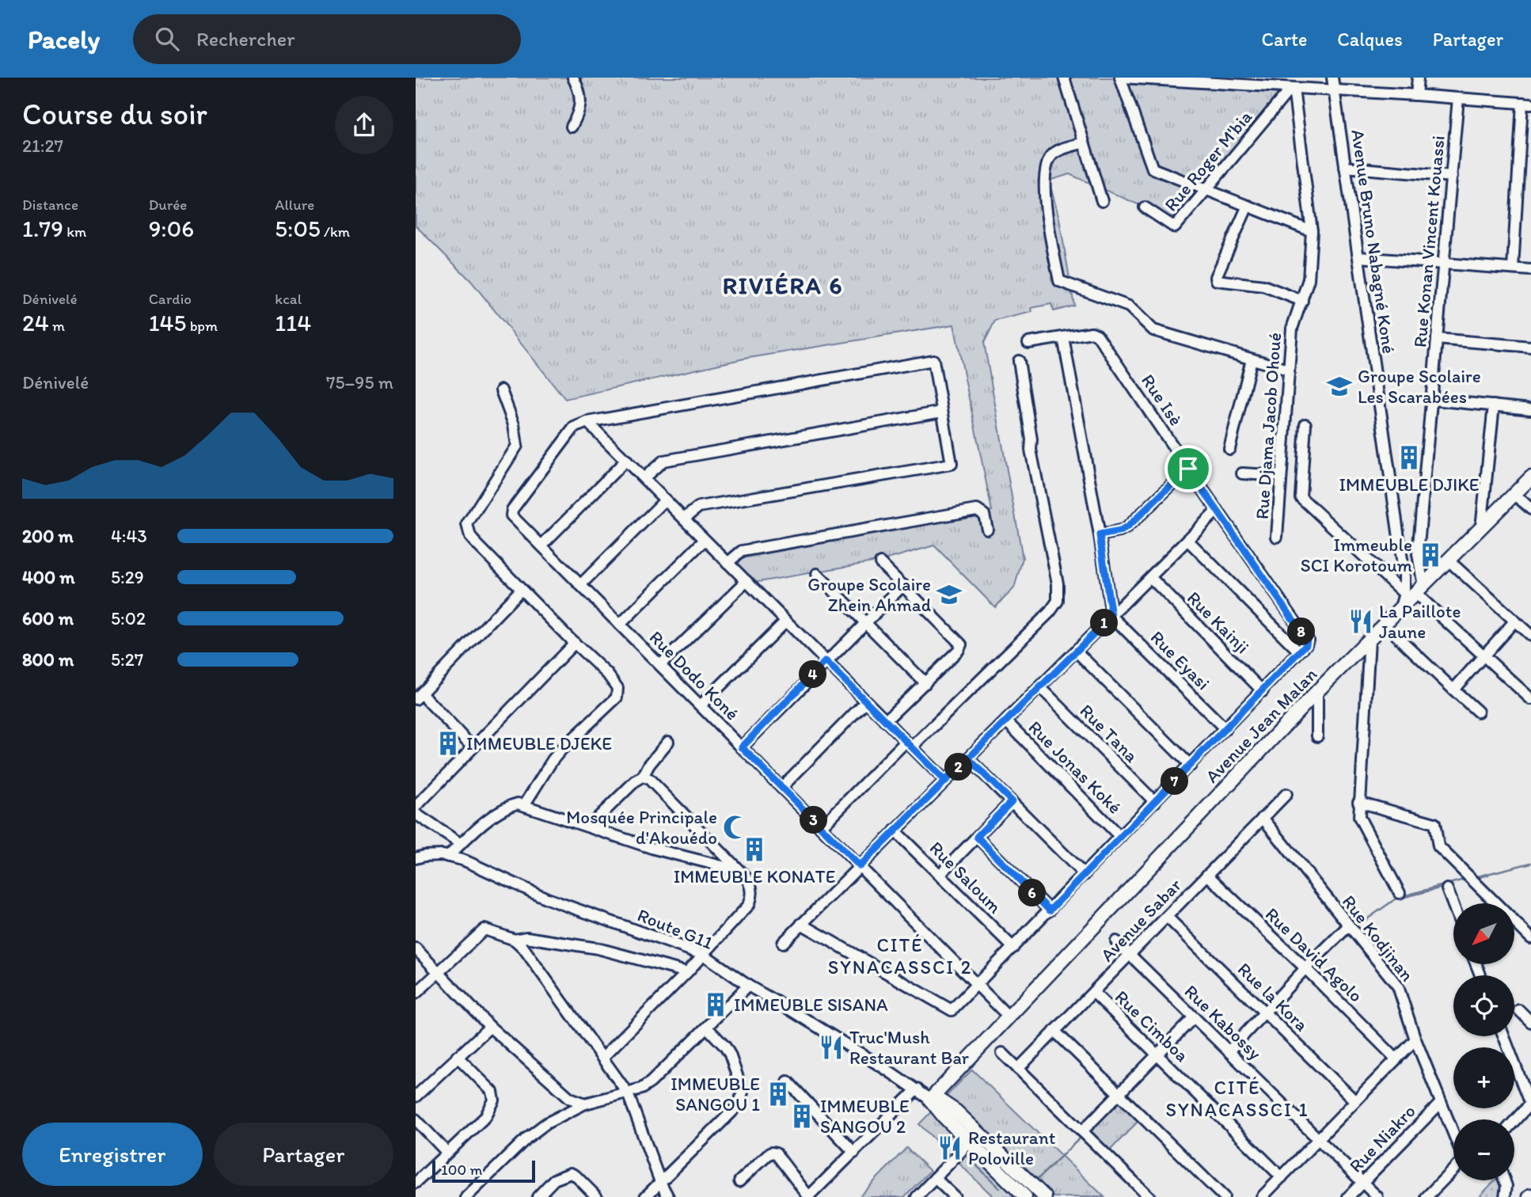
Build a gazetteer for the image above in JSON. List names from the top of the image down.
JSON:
{
  "streets": {
    "main road": ["Avenue Jean Malan"],
    "street": [
      "Rue Roger M'bia",
      "Avenue Bruno Nabagné Koné",
      "Rue Konan Vincent Kouassi",
      "Rue Isè",
      "Rue Djama Jacob Ohoué",
      "Rue Kainji",
      "Rue Eyasi",
      "Rue Dodo Koné",
      "Rue Tana",
      "Rue Jonas Koké",
      "Rue Saloum",
      "Avenue Sabar",
      "Route G11",
      "Rue Kodjinan",
      "Rue David Agolo",
      "Rue la Kora",
      "Rue Kabossy",
      "Rue Cimboa",
      "Rue Niakro"
    ]
  },
  "crossings": [
    ["Rue Roger M'bia", "Rue Djama Jacob Ohoué"],
    ["Avenue Bruno Nabagné Koné", "Rue Konan Vincent Kouassi"],
    ["Avenue Bruno Nabagné Koné", "Avenue Jean Malan"],
    ["Rue Konan Vincent Kouassi", "Avenue Jean Malan"],
    ["Rue Dodo Koné", "Avenue Jean Malan"],
    ["Avenue Jean Malan", "Route G11"],
    ["Avenue Sabar", "Rue Kodjinan"],
    ["Avenue Sabar", "Rue David Agolo"],
    ["Avenue Sabar", "Rue la Kora"],
    ["Avenue Sabar", "Rue Kabossy"],
    ["Avenue Sabar", "Rue Cimboa"],
    ["Rue Kodjinan", "Rue Niakro"],
    ["Rue Kabossy", "Rue Niakro"]
  ],
  "districts": ["RIVIÉRA 6", "CITÉ SYNACASSCI 2", "CITÉ SYNACASSCI 1"],
  "places": {
    "school or university": ["Groupe Scolaire Les Scarabées", "Groupe Scolaire Zhein Ahmad"],
    "building": [
      "IMMEUBLE DJIKE",
      "Immeuble SCI Korotoum",
      "IMMEUBLE DJEKE",
      "IMMEUBLE KONATE",
      "IMMEUBLE SISANA",
      "IMMEUBLE SANGOU 1",
      "IMMEUBLE SANGOU 2"
    ],
    "restaurant": ["La Paillote Jaune", "Truc'Mush Restaurant Bar", "Restaurant Poloville"],
    "mosque": ["Mosquée Principale d'Akouédo"]
  },
  "scale_bar": "100 m",
  "north": "bottom left",
  "page": {
    "header": "Pacely",
    "search": "Rechercher",
    "nav": ["Carte", "Calques", "Partager"],
    "heading": ["Course du soir", "21:27"],
    "stats": [
      ["Distance", "1.79 km"],
      ["Durée", "9:06"],
      ["Allure", "5:05 /km"],
      ["Dénivelé", "24 m"],
      ["Cardio", "145 bpm"],
      ["kcal", "114"]
    ],
    "chart": ["Dénivelé", "75–95 m"],
    "list": [
      {
        "name": "200 m",
        "note": "4:43"
      },
      {
        "name": "400 m",
        "note": "5:29"
      },
      {
        "name": "600 m",
        "note": "5:02"
      },
      {
        "name": "800 m",
        "note": "5:27"
      }
    ],
    "pins": [
      "1",
      "8",
      "4",
      "2",
      "7",
      "3",
      "6"
    ],
    "map_buttons": ["+", "−"],
    "buttons": ["Enregistrer", "Partager"],
    "scale": "100 m"
  }
}
